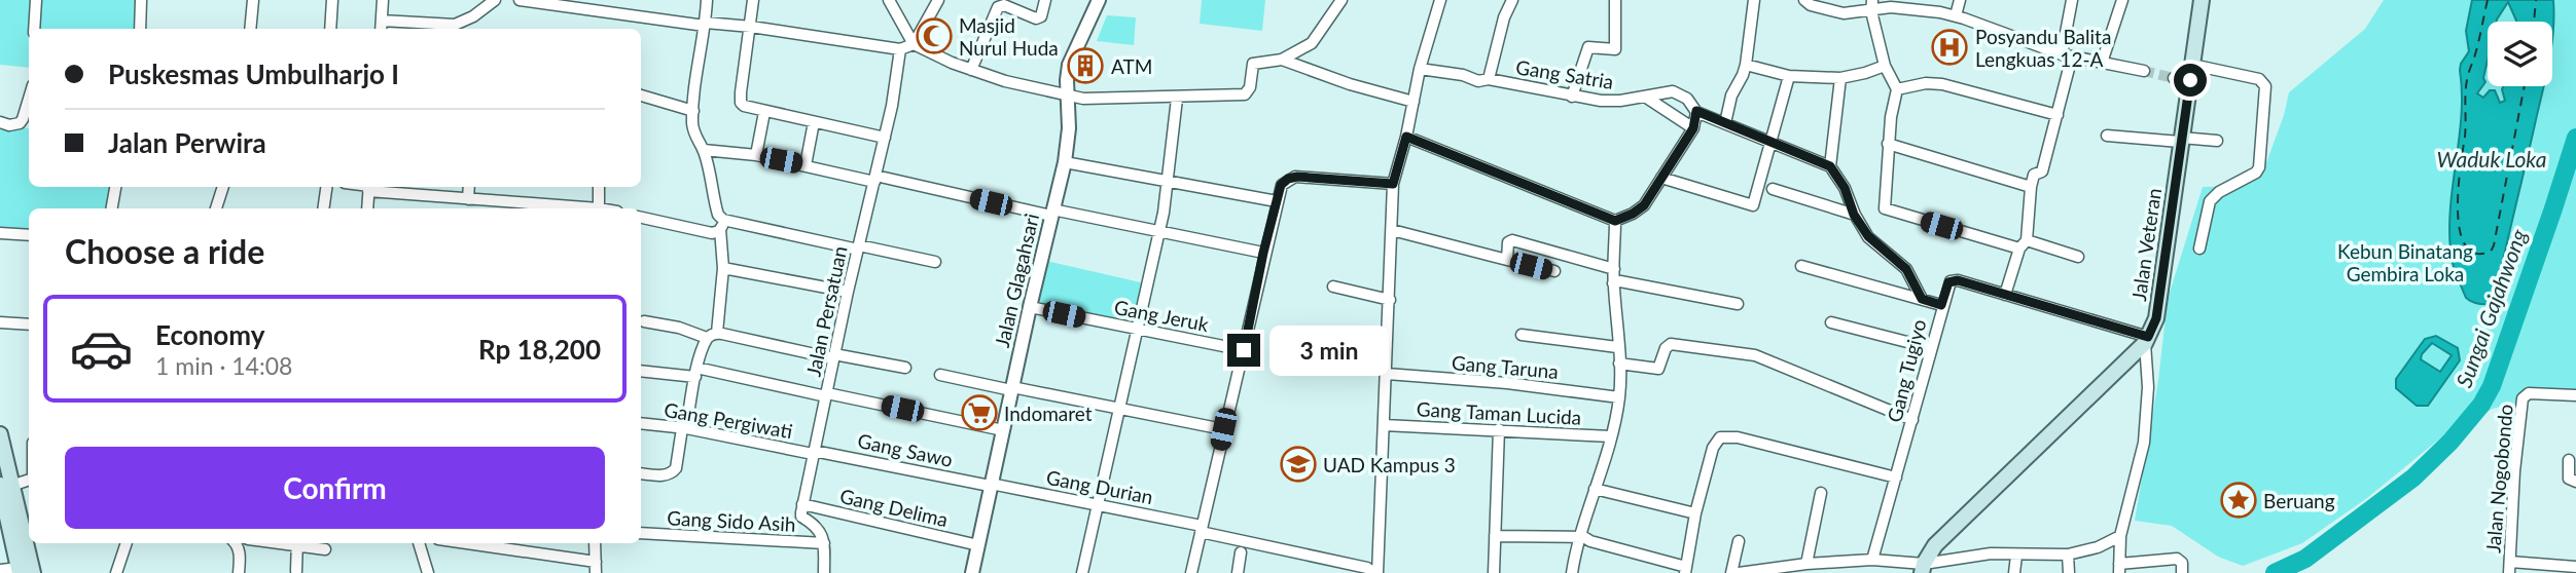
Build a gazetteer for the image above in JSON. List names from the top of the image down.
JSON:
{
  "streets": {
    "main road": ["Jalan Veteran"],
    "street": [
      "Gang Satria",
      "Jalan Glagahsari",
      "Jalan Persatuan",
      "Gang Jeruk",
      "Gang Taruna",
      "Gang Tugiyo",
      "Gang Taman Lucida",
      "Gang Pergiwati",
      "Gang Sawo",
      "Jalan Nogobondo",
      "Gang Durian",
      "Gang Delima",
      "Gang Sido Asih"
    ]
  },
  "crossings": [
    ["Jalan Glagahsari", "Gang Jeruk"],
    ["Jalan Glagahsari", "Gang Sawo"],
    ["Jalan Glagahsari", "Gang Durian"],
    ["Jalan Glagahsari", "Gang Delima"],
    ["Jalan Persatuan", "Gang Pergiwati"],
    ["Jalan Persatuan", "Gang Sawo"],
    ["Jalan Persatuan", "Gang Delima"],
    ["Gang Pergiwati", "Gang Sawo"],
    ["Gang Sawo", "Gang Durian"]
  ],
  "water": ["Waduk Loka", "Sungai Gajahwong"],
  "parks": ["Kebun Binatang Gembira Loka"],
  "places": {
    "mosque": ["Masjid Nurul Huda"],
    "hospital": ["Posyandu Balita Lengkuas 12-A"],
    "building": ["ATM"],
    "supermarket": ["Indomaret"],
    "school or university": ["UAD Kampus 3"],
    "place": ["Beruang"]
  },
  "page": {
    "banner": ["Puskesmas Umbulharjo I", "Jalan Perwira"],
    "heading": "Choose a ride",
    "list": [
      {
        "name": "Economy",
        "note": "1 min · 14:08",
        "value": "Rp 18,200"
      }
    ],
    "bubble": "3 min",
    "buttons": "Confirm"
  }
}
